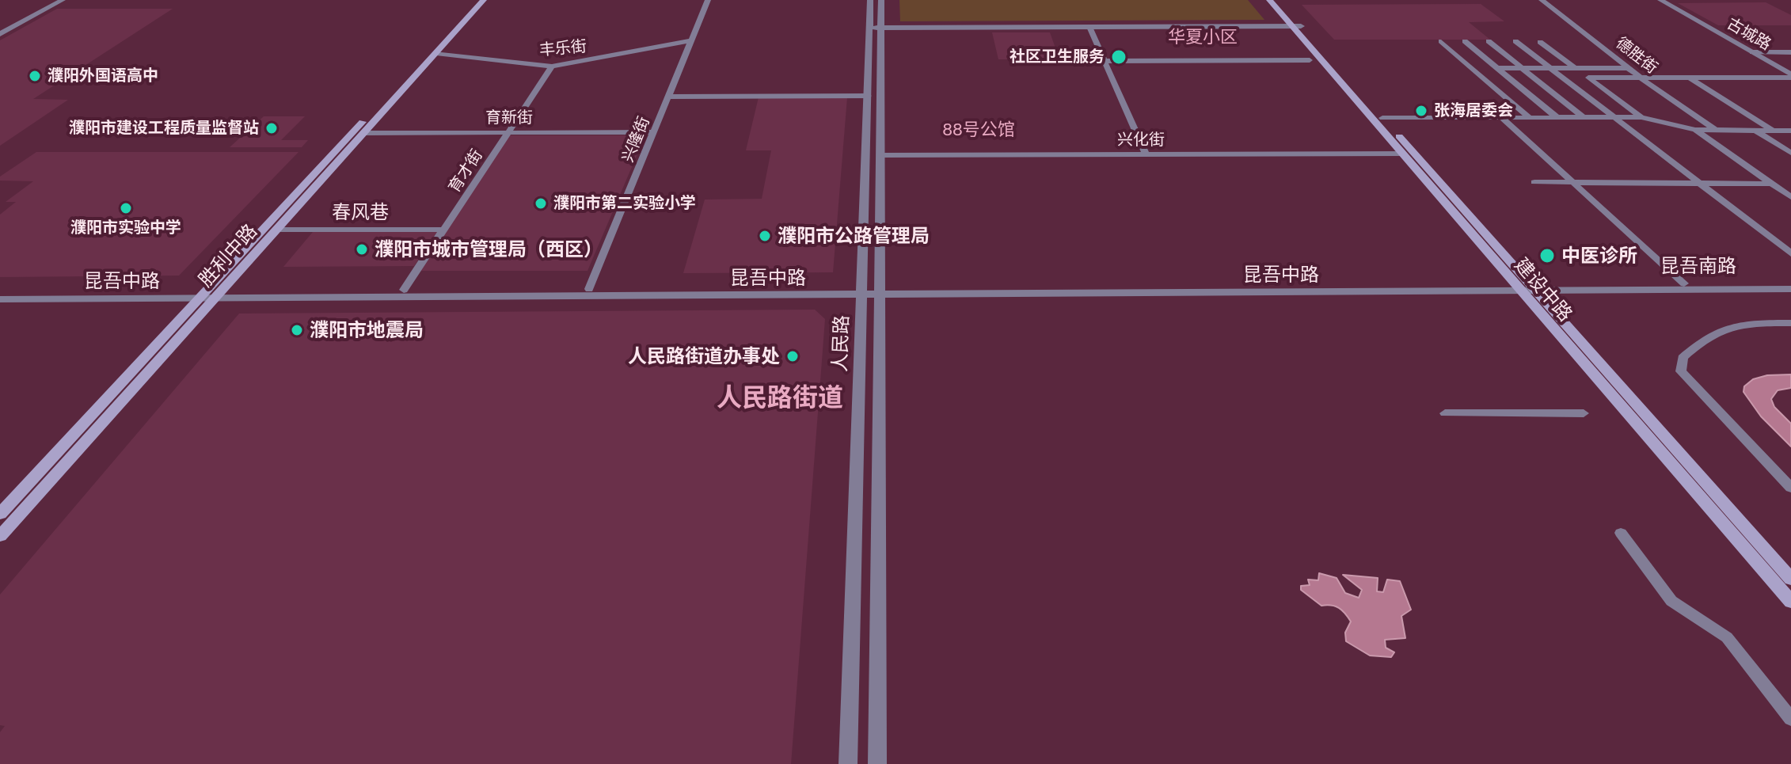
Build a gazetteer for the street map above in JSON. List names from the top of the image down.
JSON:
{
  "streets": {
    "main road": ["胜利中路", "建设中路"],
    "street": [
      "古城路",
      "丰乐街",
      "德胜街",
      "育新街",
      "兴隆街",
      "兴化街",
      "育才街",
      "春风巷",
      "昆吾南路",
      "昆吾中路",
      "人民路"
    ]
  },
  "crossings": [
    ["丰乐街", "兴隆街"],
    ["丰乐街", "育才街"],
    ["丰乐街", "胜利中路"],
    ["育新街", "兴隆街"],
    ["育新街", "育才街"],
    ["育新街", "胜利中路"],
    ["兴隆街", "昆吾中路"],
    ["兴化街", "建设中路"],
    ["兴化街", "人民路"],
    ["育才街", "春风巷"],
    ["育才街", "昆吾中路"],
    ["春风巷", "胜利中路"],
    ["胜利中路", "昆吾中路"],
    ["昆吾南路", "昆吾中路"],
    ["昆吾南路", "建设中路"],
    ["昆吾中路", "建设中路"],
    ["昆吾中路", "人民路"]
  ],
  "districts": ["华夏小区", "88号公馆", "人民路街道"],
  "places": [
    "社区卫生服务",
    "濮阳外国语高中",
    "张海居委会",
    "濮阳市建设工程质量监督站",
    "濮阳市第二实验小学",
    "濮阳市实验中学",
    "濮阳市公路管理局",
    "濮阳市城市管理局（西区）",
    "中医诊所",
    "濮阳市地震局",
    "人民路街道办事处"
  ]
}
